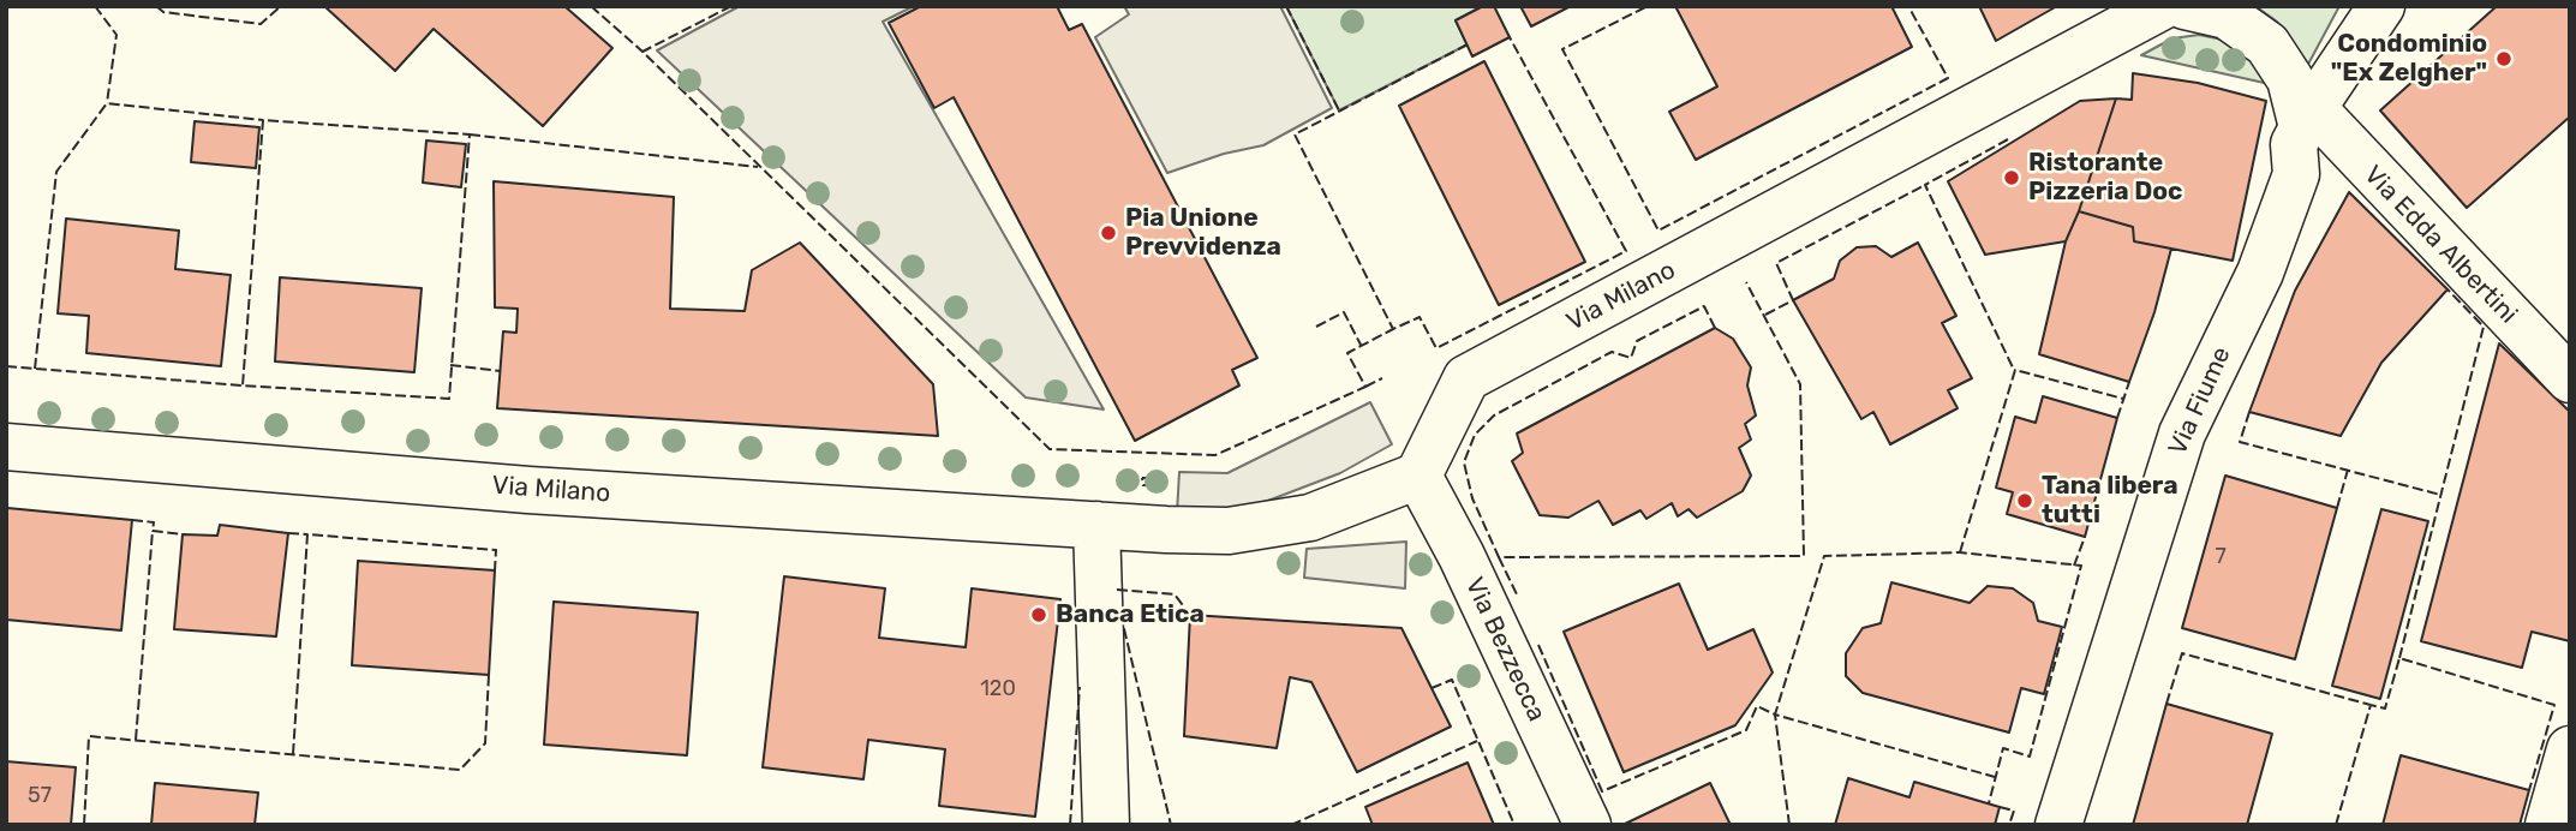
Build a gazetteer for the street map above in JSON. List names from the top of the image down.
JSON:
{
  "streets": {
    "street": [
      "Via Edda Albertini",
      "Via Milano",
      "Via Fiume",
      "Via Bezzecca"
    ]
  },
  "crossings": [
    ["Via Edda Albertini", "Via Fiume"],
    ["Via Milano", "Via Bezzecca"]
  ],
  "places": [
    "Condominio \"Ex Zelgher\"",
    "Ristorante Pizzeria Doc",
    "Pia Unione Prevvidenza",
    "Tana libera tutti",
    "Banca Etica"
  ],
  "house_numbers": ["7", "120", "57"]
}
